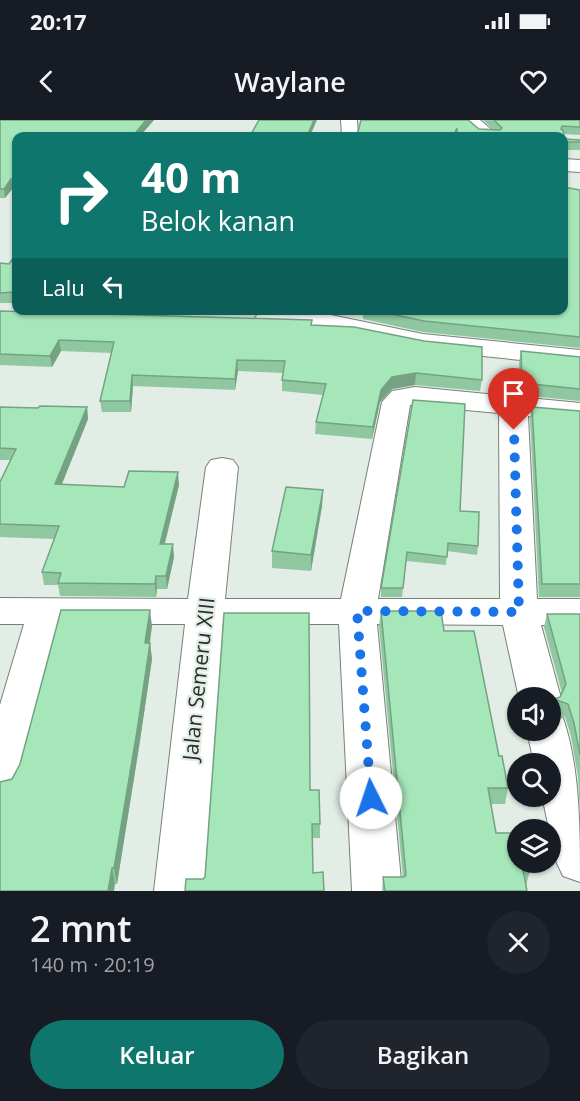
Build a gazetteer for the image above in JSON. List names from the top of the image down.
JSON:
{
  "streets": {
    "street": ["Jalan Semeru XIII"]
  },
  "page": {
    "status": "20:17",
    "header": "Waylane",
    "turn": ["40 m", "Belok kanan"],
    "then": "Lalu",
    "heading": ["2 mnt", "140 m · 20:19"],
    "buttons": ["Keluar", "Bagikan"]
  }
}
